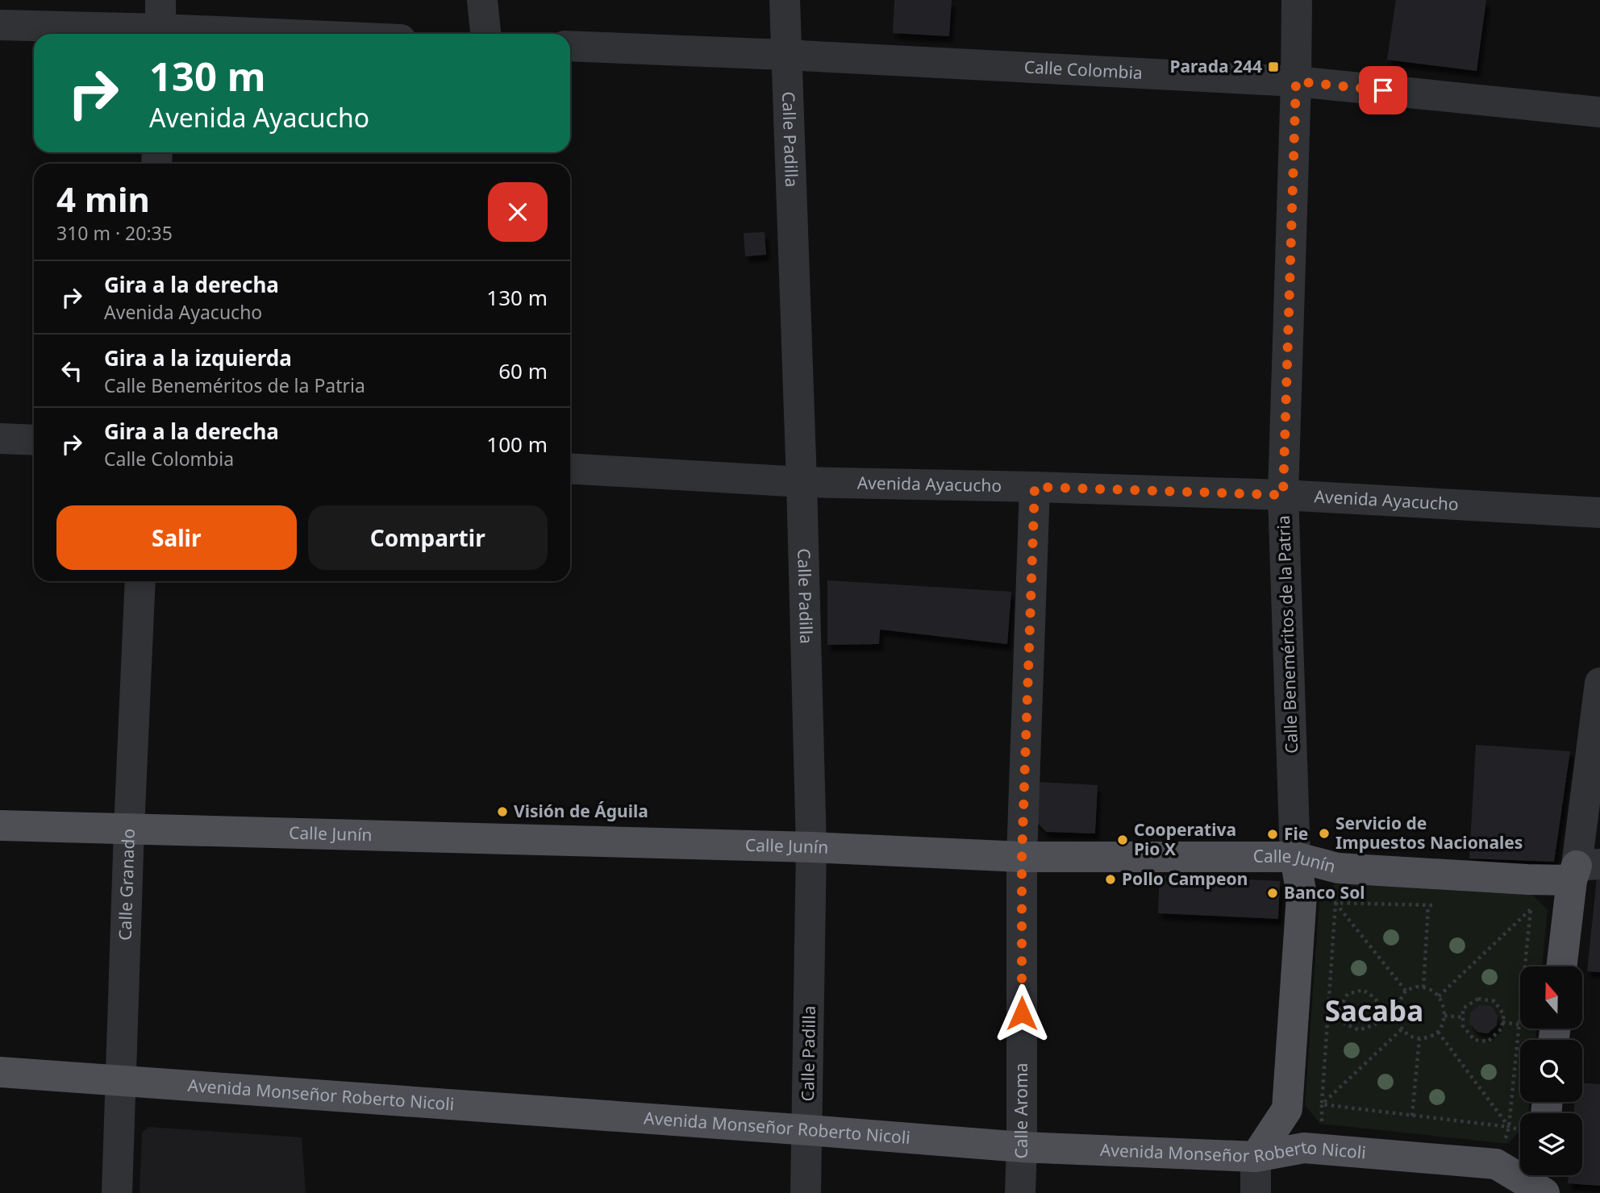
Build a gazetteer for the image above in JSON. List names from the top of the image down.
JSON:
{
  "streets": {
    "main road": ["Calle Beneméritos de la Patria", "Calle Junín", "Avenida Monseñor Roberto Nicoli"],
    "street": [
      "Calle Colombia",
      "Calle Padilla",
      "Avenida Ayacucho",
      "Calle Granado",
      "Calle Aroma"
    ]
  },
  "crossings": [
    ["Calle Colombia", "Calle Padilla"],
    ["Calle Colombia", "Calle Beneméritos de la Patria"],
    ["Calle Padilla", "Avenida Ayacucho"],
    ["Calle Padilla", "Calle Junín"],
    ["Calle Padilla", "Avenida Monseñor Roberto Nicoli"],
    ["Avenida Ayacucho", "Calle Beneméritos de la Patria"],
    ["Avenida Ayacucho", "Calle Aroma"],
    ["Calle Beneméritos de la Patria", "Calle Junín"],
    ["Calle Beneméritos de la Patria", "Avenida Monseñor Roberto Nicoli"],
    ["Calle Junín", "Calle Granado"],
    ["Calle Junín", "Calle Aroma"],
    ["Calle Granado", "Avenida Monseñor Roberto Nicoli"],
    ["Avenida Monseñor Roberto Nicoli", "Calle Aroma"]
  ],
  "districts": ["Sacaba"],
  "places": {
    "transit": ["Parada 244"],
    "other": [
      "Visión de Águila",
      "Servicio de Impuestos Nacionales",
      "Fie",
      "Cooperativa Pio X",
      "Pollo Campeon",
      "Banco Sol"
    ]
  },
  "north": "top",
  "page": {
    "turn": ["130 m", "Avenida Ayacucho"],
    "heading": ["4 min", "310 m · 20:35"],
    "list": [
      {
        "name": "Gira a la derecha",
        "note": "Avenida Ayacucho",
        "value": "130 m"
      },
      {
        "name": "Gira a la izquierda",
        "note": "Calle Beneméritos de la Patria",
        "value": "60 m"
      },
      {
        "name": "Gira a la derecha",
        "note": "Calle Colombia",
        "value": "100 m"
      }
    ],
    "buttons": ["Salir", "Compartir"]
  }
}
